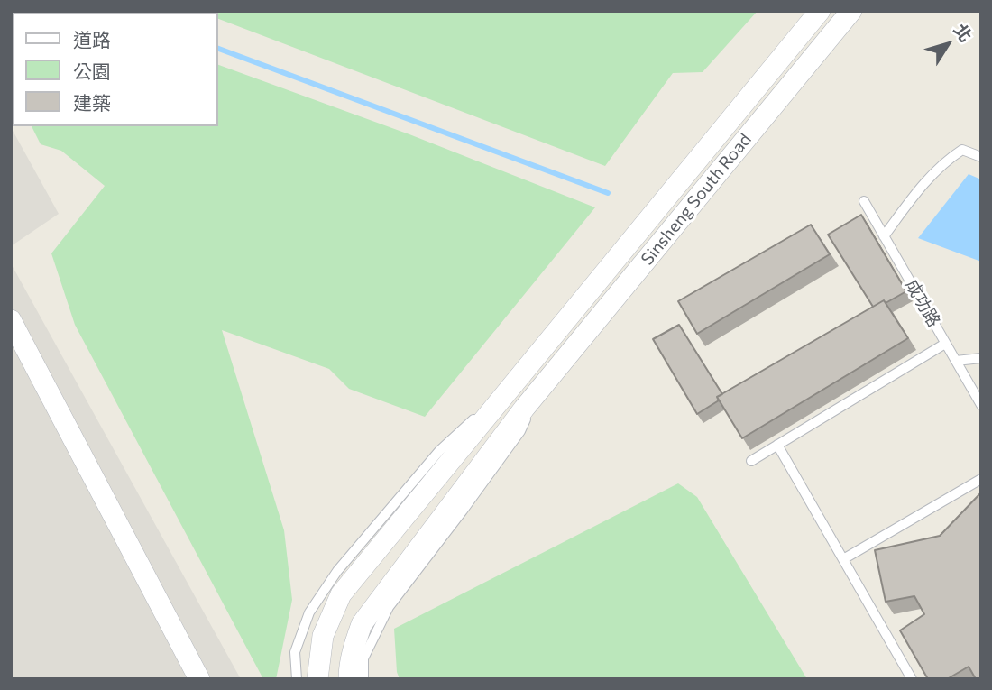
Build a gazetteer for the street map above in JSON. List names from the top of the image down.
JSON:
{
  "streets": {
    "street": ["Sinsheng South Road"],
    "lane": ["成功路"]
  },
  "legend": ["道路", "公園", "建築"],
  "north": "top right"
}
